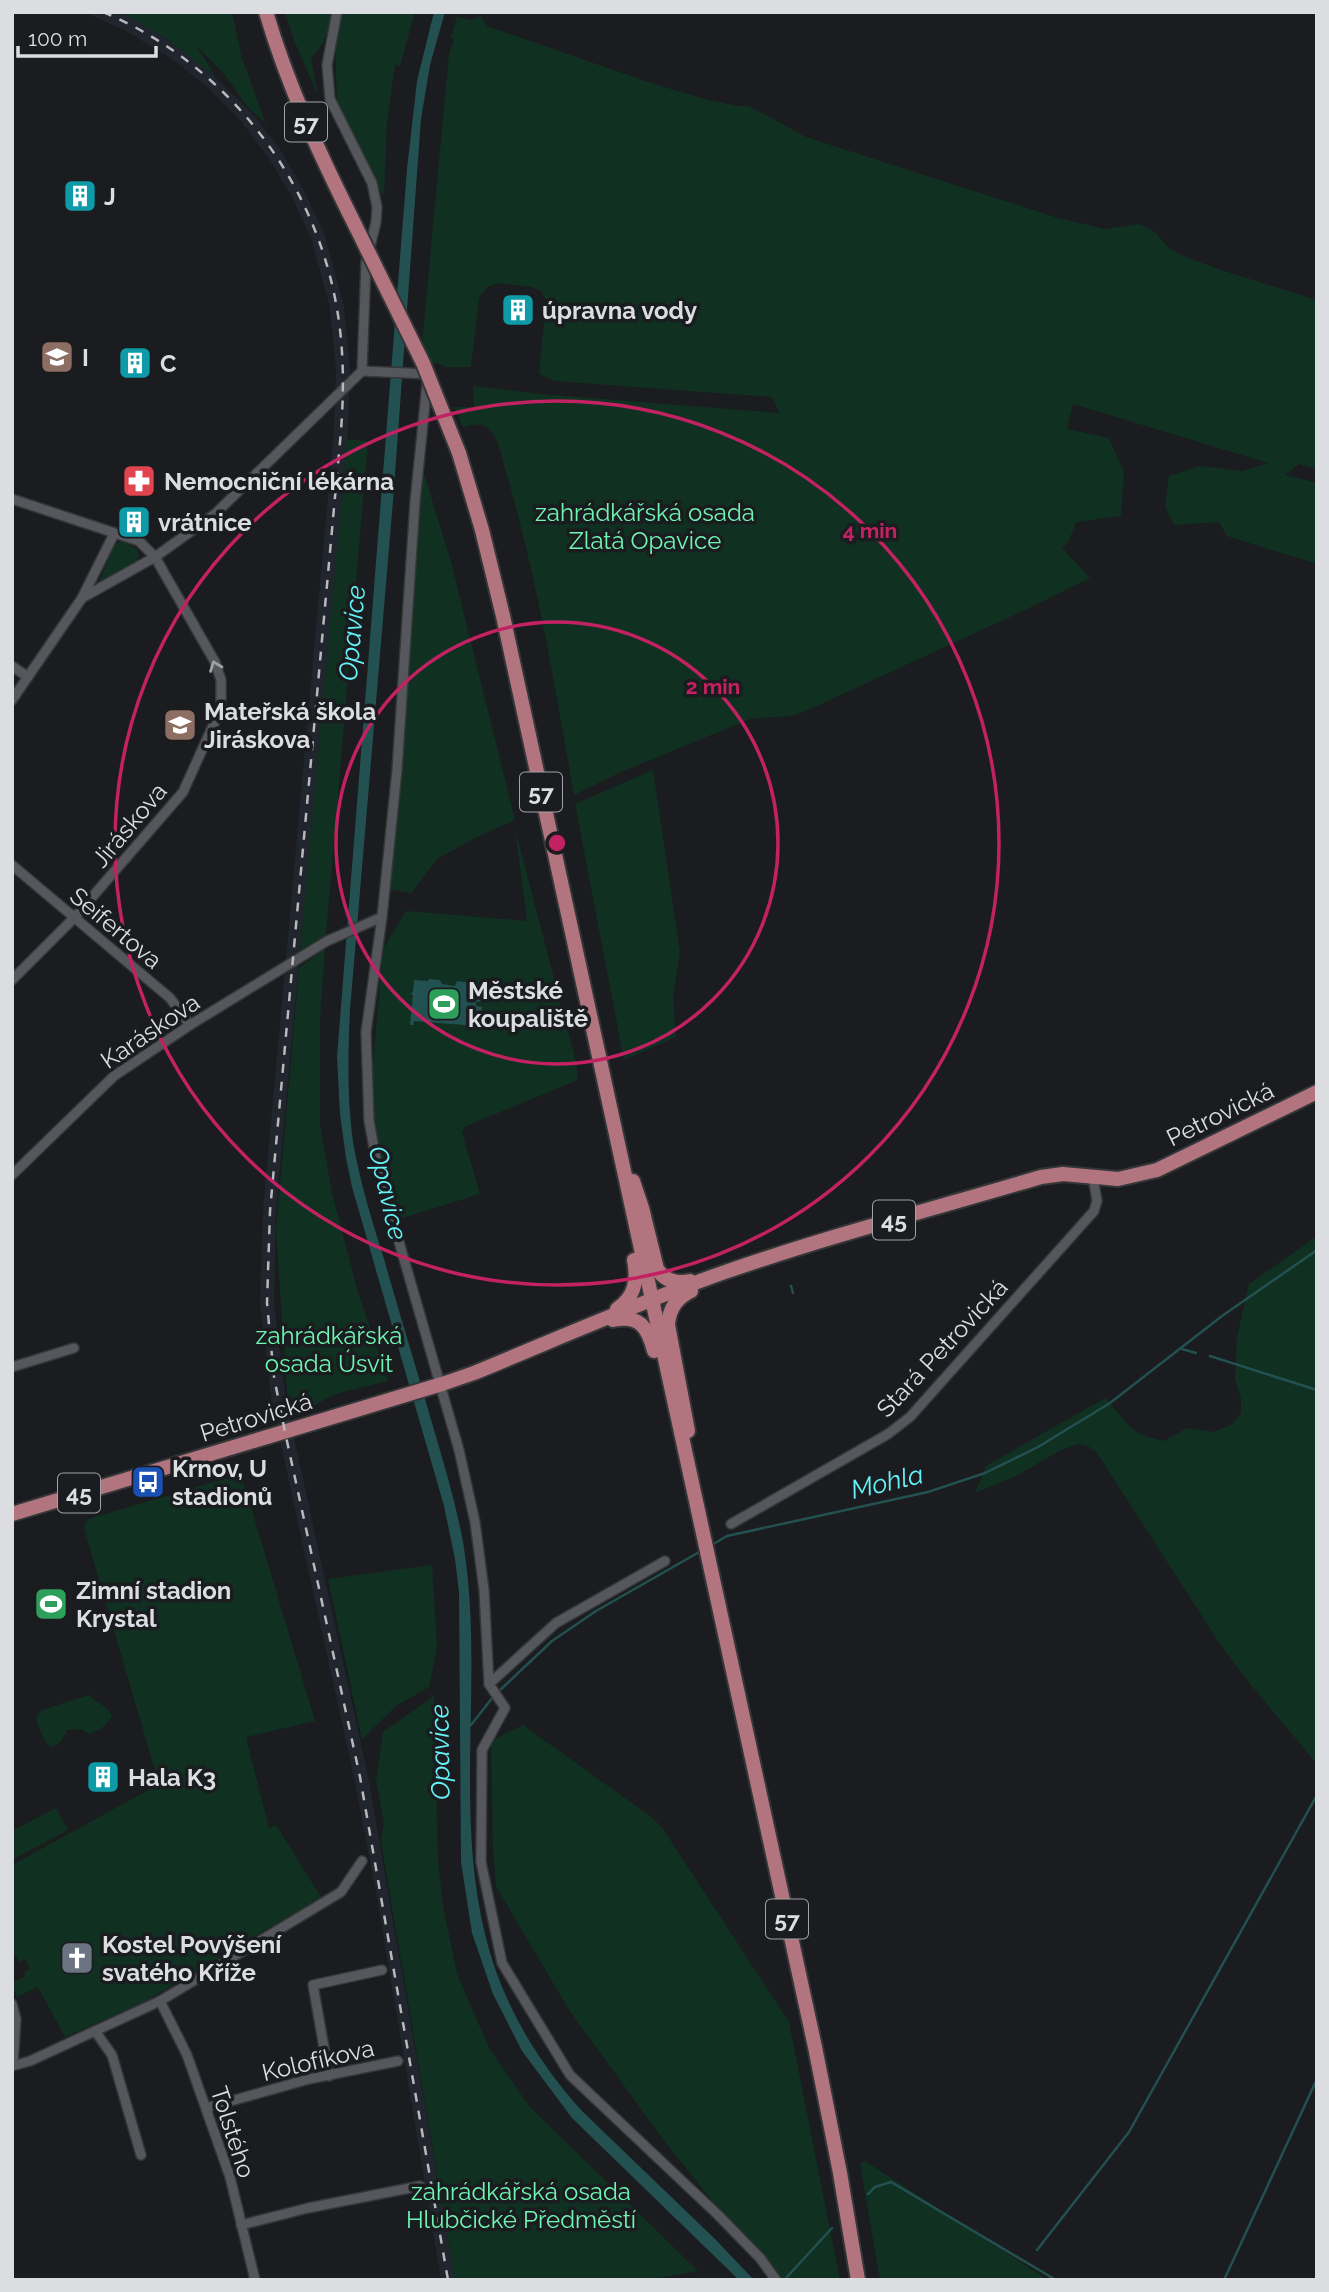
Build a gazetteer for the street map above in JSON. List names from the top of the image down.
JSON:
{
  "streets": {
    "main road": ["57", "Petrovická", "45"],
    "street": [
      "Jiráskova",
      "Seifertova",
      "Karáskova",
      "Stará Petrovická",
      "Kolofíkova",
      "Tolstého"
    ]
  },
  "crossings": [
    ["57", "45"],
    ["Jiráskova", "Seifertova"],
    ["Seifertova", "Karáskova"],
    ["Petrovická", "45"],
    ["Petrovická", "Stará Petrovická"],
    ["45", "Stará Petrovická"],
    ["Kolofíkova", "Tolstého"]
  ],
  "one_way": ["Jiráskova"],
  "water": ["Opavice", "Mohla"],
  "parks": ["zahrádkářská osada Zlatá Opavice", "zahrádkářská osada Úsvit", "zahrádkářská osada Hlubčické Předměstí"],
  "places": {
    "building": [
      "J",
      "úpravna vody",
      "C",
      "vrátnice",
      "Hala K3"
    ],
    "school or university": ["I", "Mateřská škola Jiráskova"],
    "pharmacy": ["Nemocniční lékárna"],
    "sports": ["Městské koupaliště", "Zimní stadion Krystal"],
    "bus stop": ["Krnov, U stadionů"],
    "church": ["Kostel Povýšení svatého Kříže"]
  },
  "scale_bar": "100 m",
  "rings": ["4 min", "2 min"]
}
